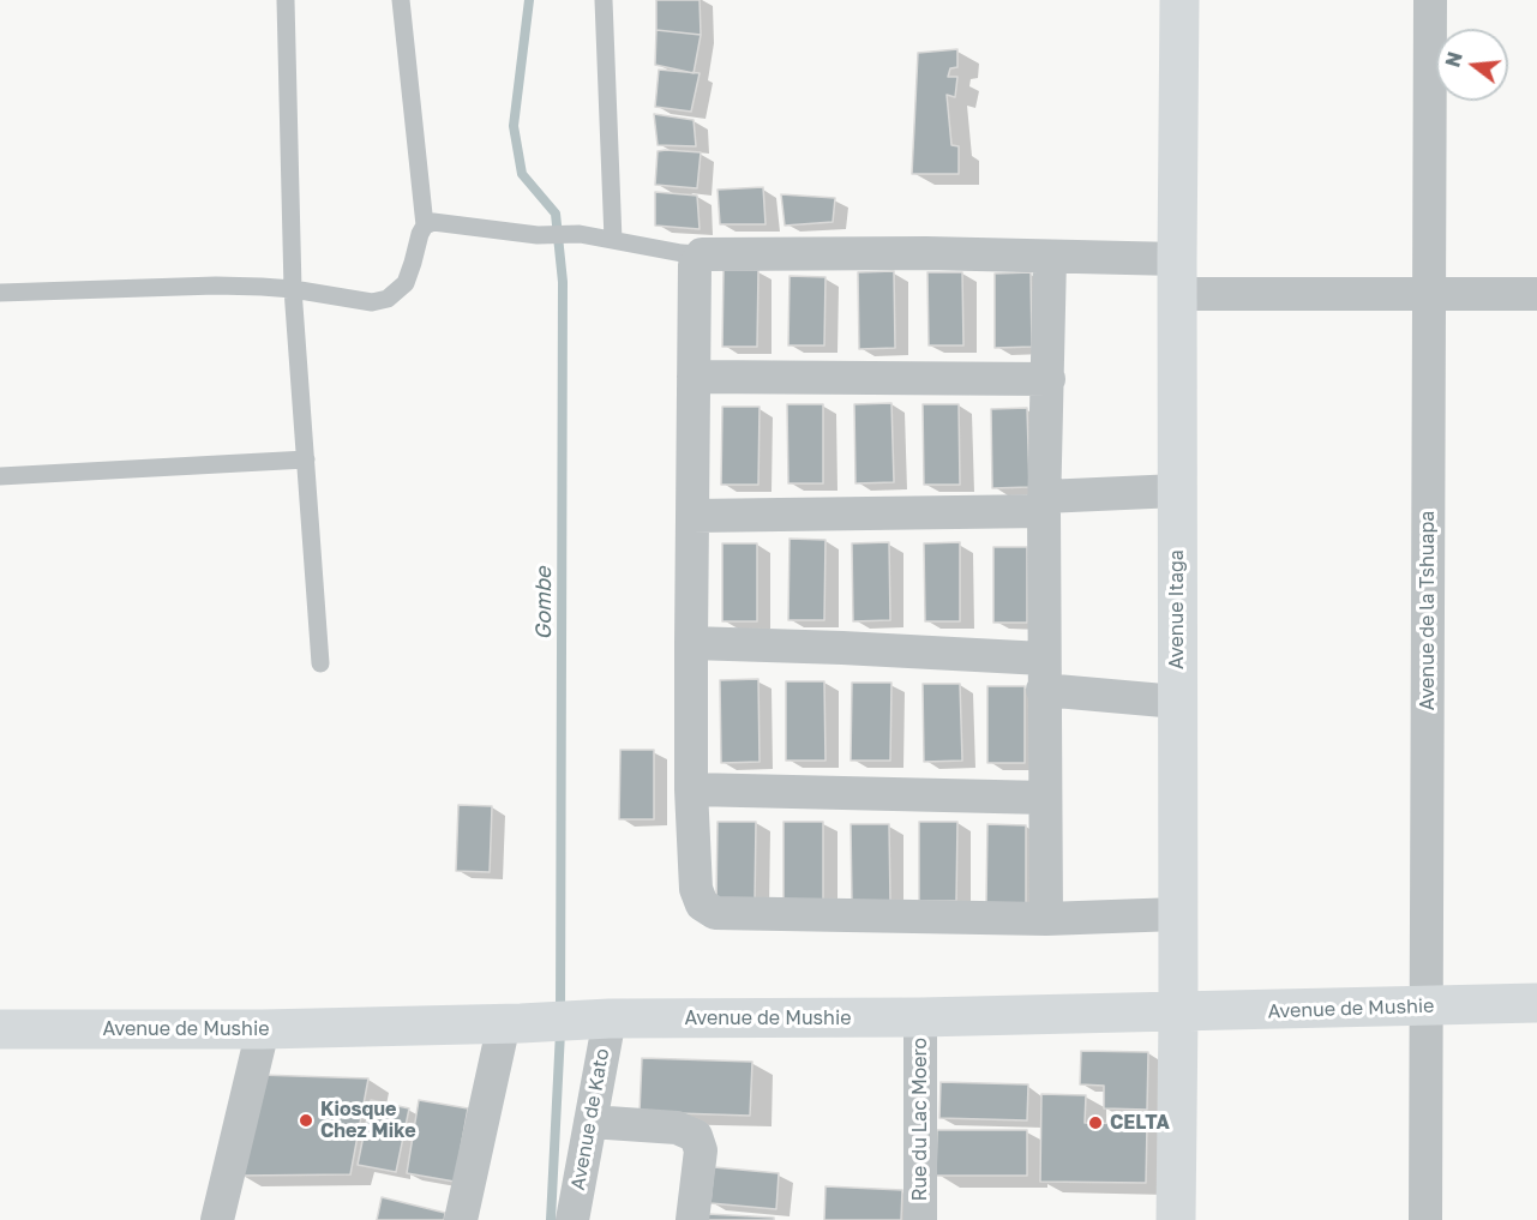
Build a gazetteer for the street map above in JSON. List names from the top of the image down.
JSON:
{
  "streets": {
    "street": [
      "Avenue Itaga",
      "Avenue de la Tshuapa",
      "Avenue de Mushie",
      "Avenue de Kato",
      "Rue du Lac Moero"
    ]
  },
  "crossings": [
    ["Avenue Itaga", "Avenue de Mushie"],
    ["Avenue de la Tshuapa", "Avenue de Mushie"],
    ["Avenue de Mushie", "Avenue de Kato"],
    ["Avenue de Mushie", "Rue du Lac Moero"]
  ],
  "water": ["Gombe"],
  "places": ["Kiosque Chez Mike", "CELTA"],
  "north": "left"
}
